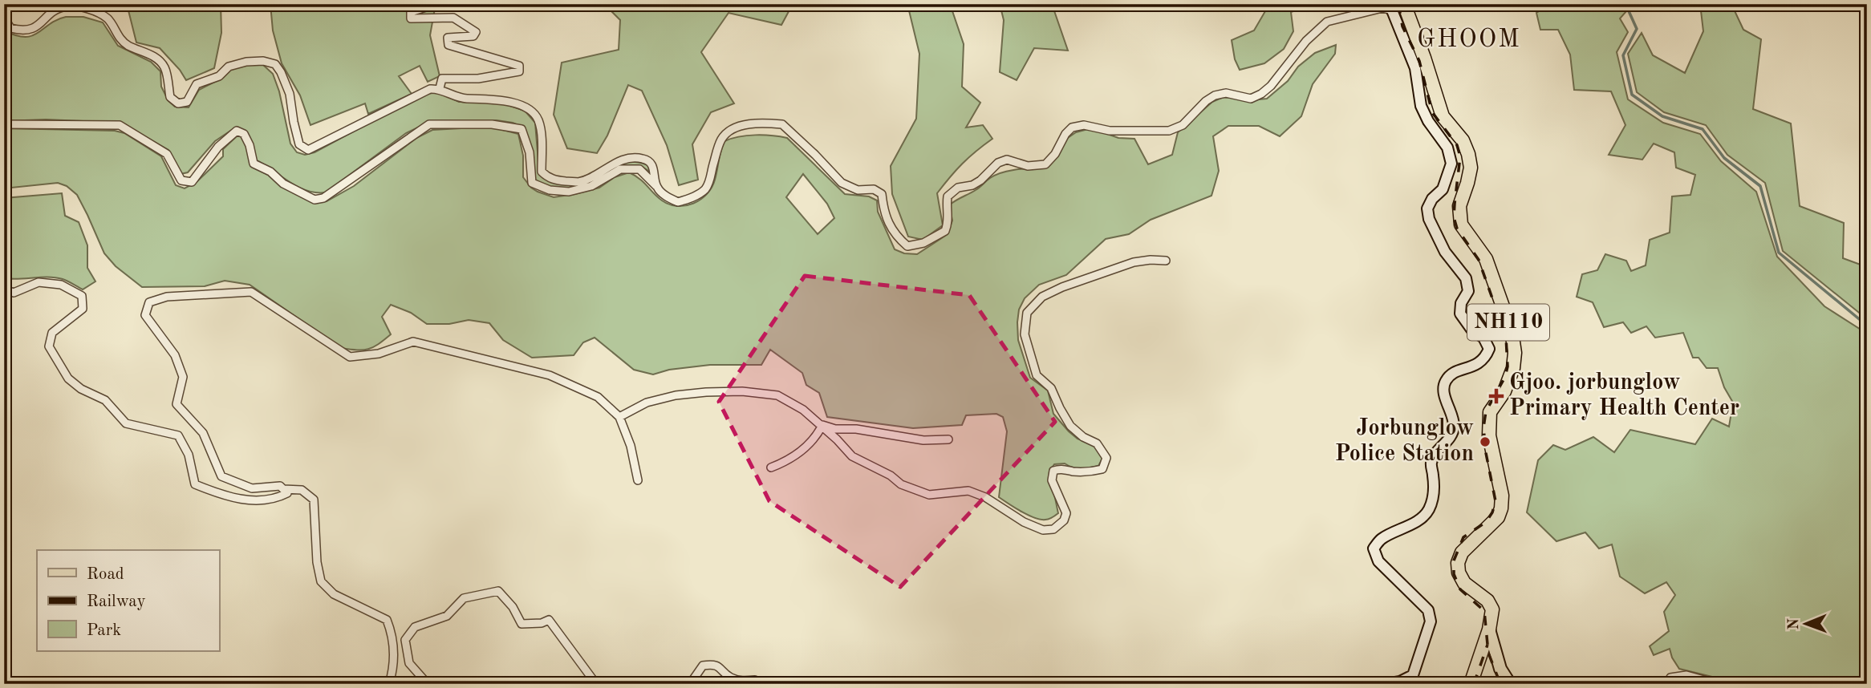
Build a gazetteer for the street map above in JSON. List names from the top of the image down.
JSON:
{
  "streets": {
    "highway": ["NH110"]
  },
  "districts": ["GHOOM"],
  "places": {
    "health": ["Gjoo. jorbunglow Primary Health Center"],
    "other": ["Jorbunglow Police Station"]
  },
  "legend": ["Road", "Railway", "Park"],
  "north": "left"
}
